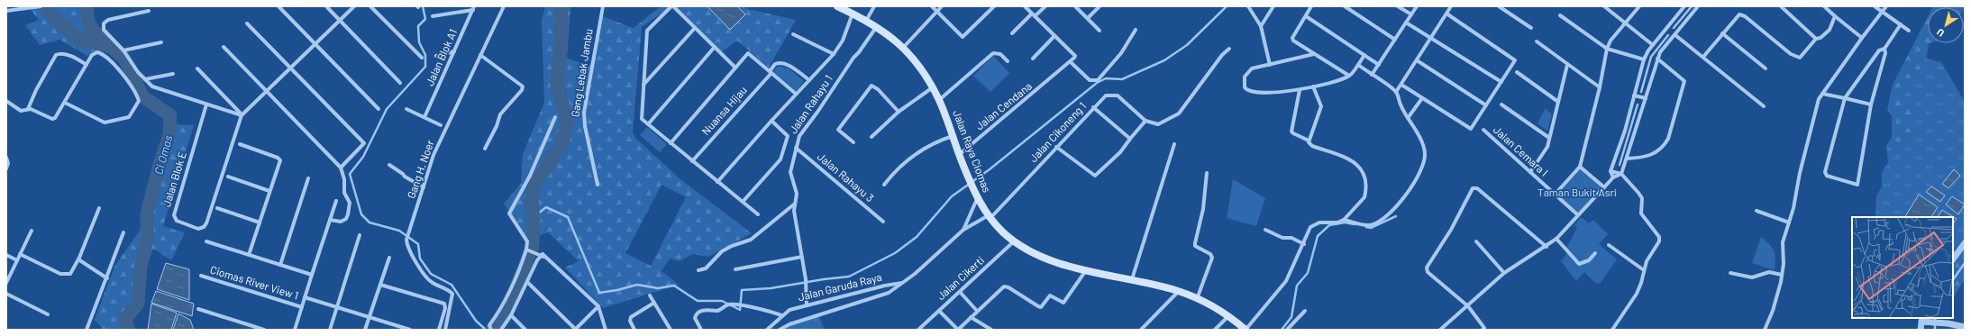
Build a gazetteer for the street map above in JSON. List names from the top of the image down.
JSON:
{
  "streets": {
    "main road": ["Jalan Raya Ciomas"],
    "street": [
      "Jalan Blok A1",
      "Gang Lebak Jambu",
      "Jalan Rahayu 1",
      "Jalan Cendana",
      "Nuansa Hijau",
      "Jalan Cikoneng 1",
      "Jalan Cemara I",
      "Gang H. Noer",
      "Jalan Rahayu 3",
      "Jalan Blok E",
      "Jalan Cikerti",
      "Ciomas River View 1",
      "Jalan Garuda Raya"
    ]
  },
  "crossings": [
    ["Jalan Rahayu 1", "Jalan Raya Ciomas"],
    ["Jalan Rahayu 1", "Jalan Rahayu 3"],
    ["Jalan Rahayu 1", "Jalan Garuda Raya"],
    ["Jalan Cendana", "Jalan Raya Ciomas"],
    ["Jalan Cikoneng 1", "Jalan Raya Ciomas"],
    ["Jalan Cikoneng 1", "Jalan Garuda Raya"],
    ["Jalan Raya Ciomas", "Jalan Rahayu 3"],
    ["Jalan Raya Ciomas", "Jalan Cikerti"],
    ["Jalan Raya Ciomas", "Jalan Garuda Raya"]
  ],
  "water": ["Ci Omas"],
  "parks": ["Taman Bukit Asri"],
  "north": "bottom left"
}
